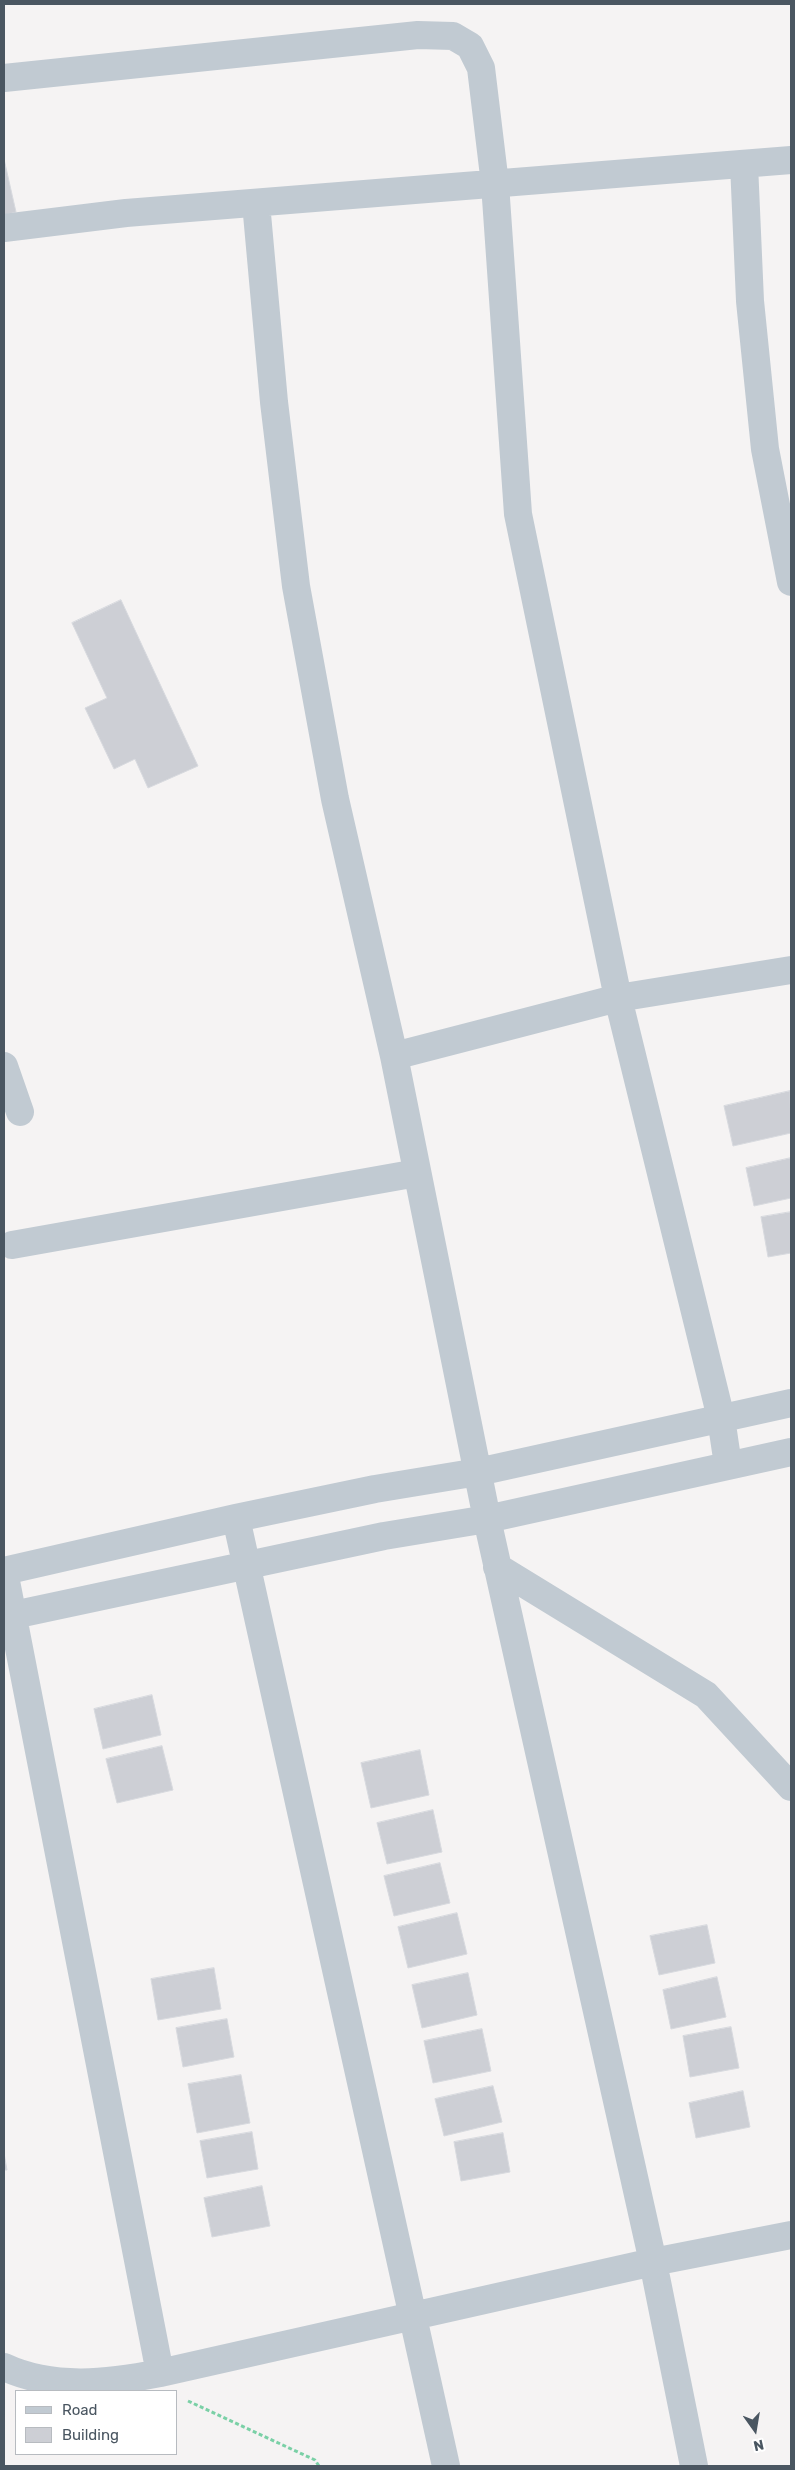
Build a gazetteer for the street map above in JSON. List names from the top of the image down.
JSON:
{
  "legend": ["Road", "Building"],
  "north": "bottom"
}
